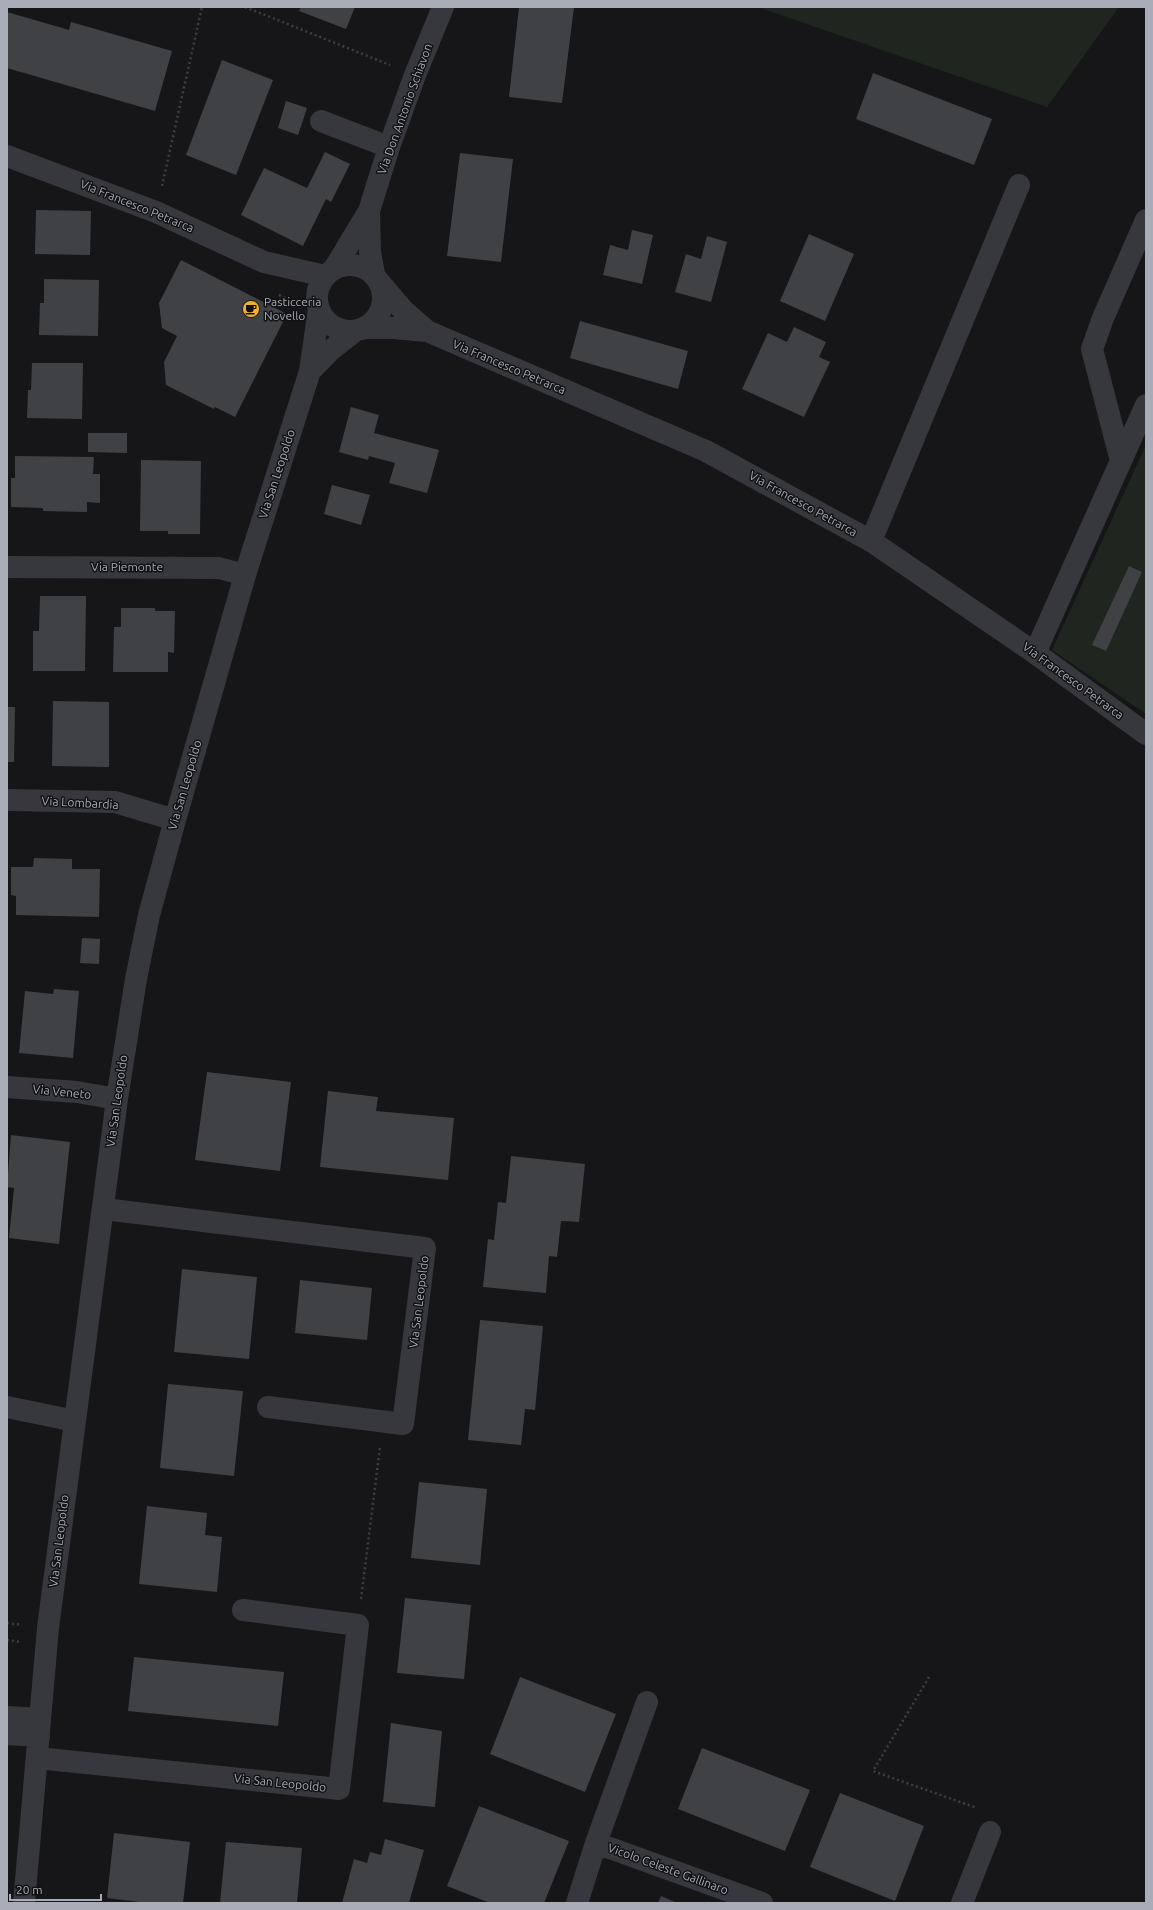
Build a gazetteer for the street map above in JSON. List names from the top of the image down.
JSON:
{
  "streets": {
    "street": [
      "Via Don Antonio Schiavon",
      "Via Francesco Petrarca",
      "Via San Leopoldo",
      "Via Piemonte",
      "Via Lombardia",
      "Via Veneto",
      "Vicolo Celeste Gallinaro"
    ]
  },
  "crossings": [
    ["Via Don Antonio Schiavon", "Via Francesco Petrarca"],
    ["Via Don Antonio Schiavon", "Via San Leopoldo"],
    ["Via Francesco Petrarca", "Via San Leopoldo"],
    ["Via San Leopoldo", "Via Piemonte"],
    ["Via San Leopoldo", "Via Lombardia"],
    ["Via San Leopoldo", "Via Veneto"]
  ],
  "places": {
    "cafe": ["Pasticceria Novello"]
  },
  "scale_bar": "20 m"
}
